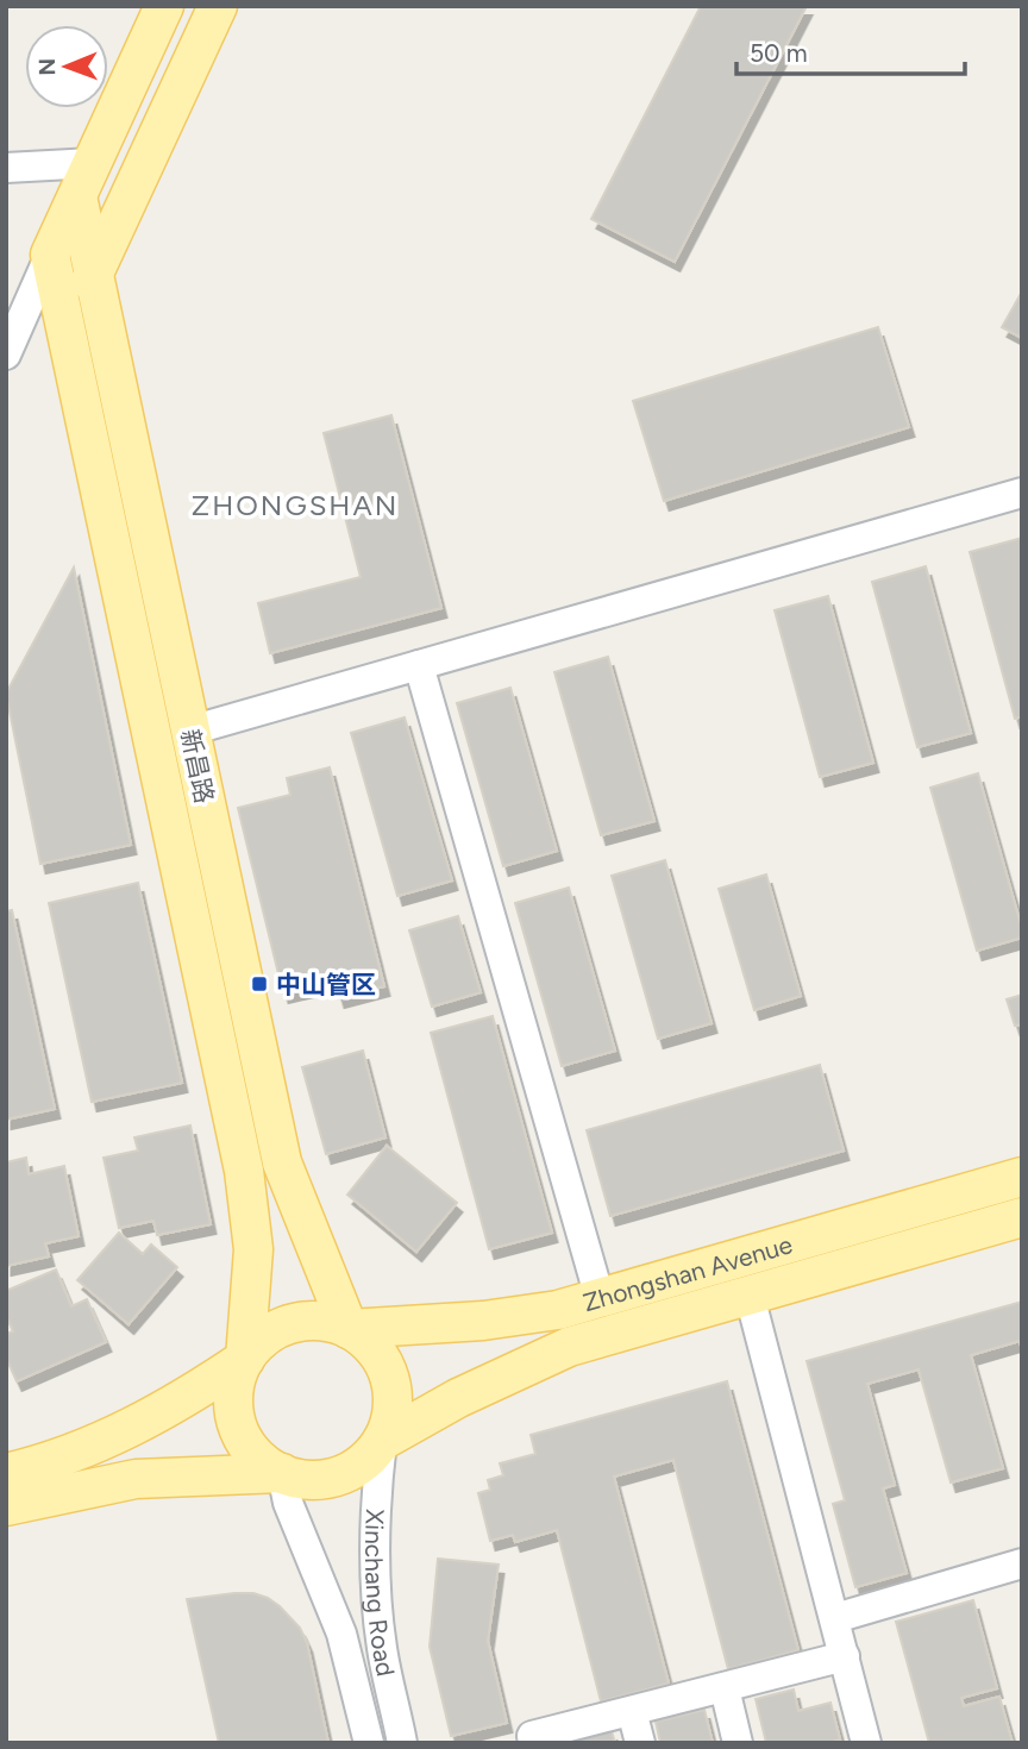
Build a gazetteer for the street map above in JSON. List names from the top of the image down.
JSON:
{
  "streets": {
    "main road": ["新昌路", "Zhongshan Avenue"],
    "street": ["Xinchang Road"]
  },
  "crossings": [
    ["新昌路", "Zhongshan Avenue"],
    ["新昌路", "Xinchang Road"],
    ["Zhongshan Avenue", "Xinchang Road"]
  ],
  "districts": ["ZHONGSHAN"],
  "places": {
    "transit": ["中山管区"]
  },
  "scale_bar": "50 m",
  "north": "left"
}
